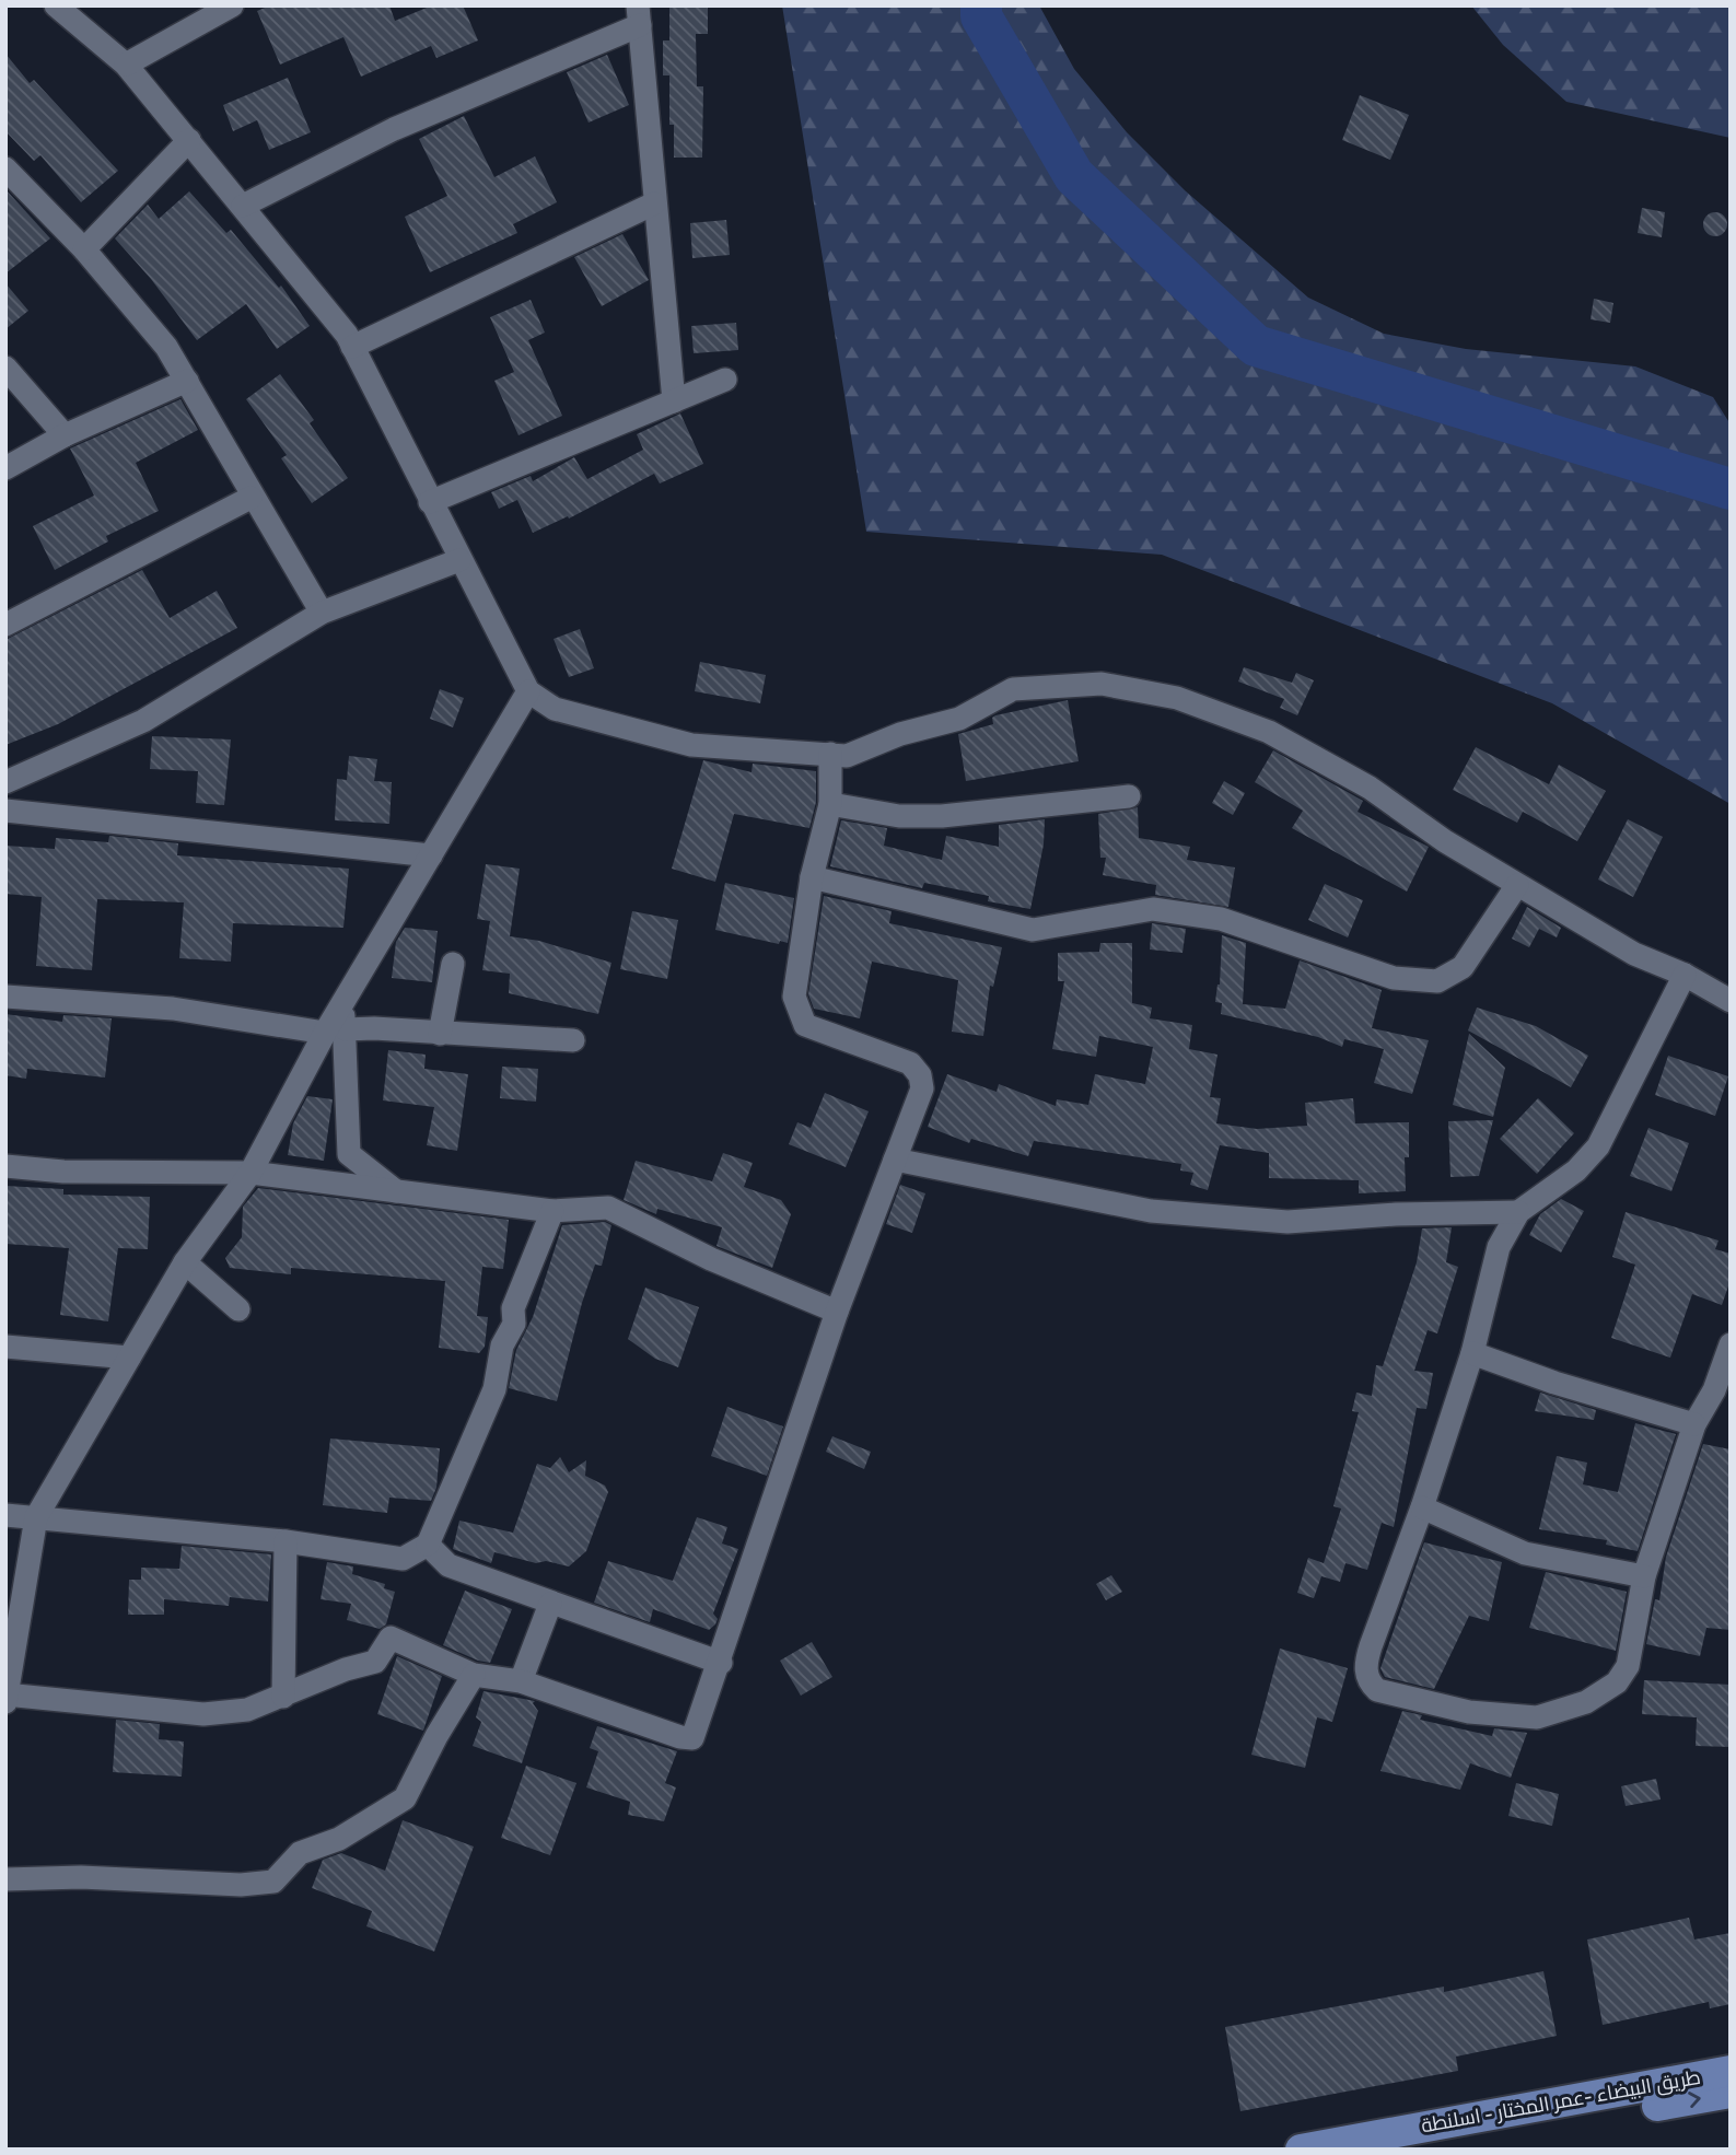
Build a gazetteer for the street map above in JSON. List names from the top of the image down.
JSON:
{
  "streets": {
    "main road": ["طريق البيضاء -عمر المختار - اسلنطة"]
  }
}
